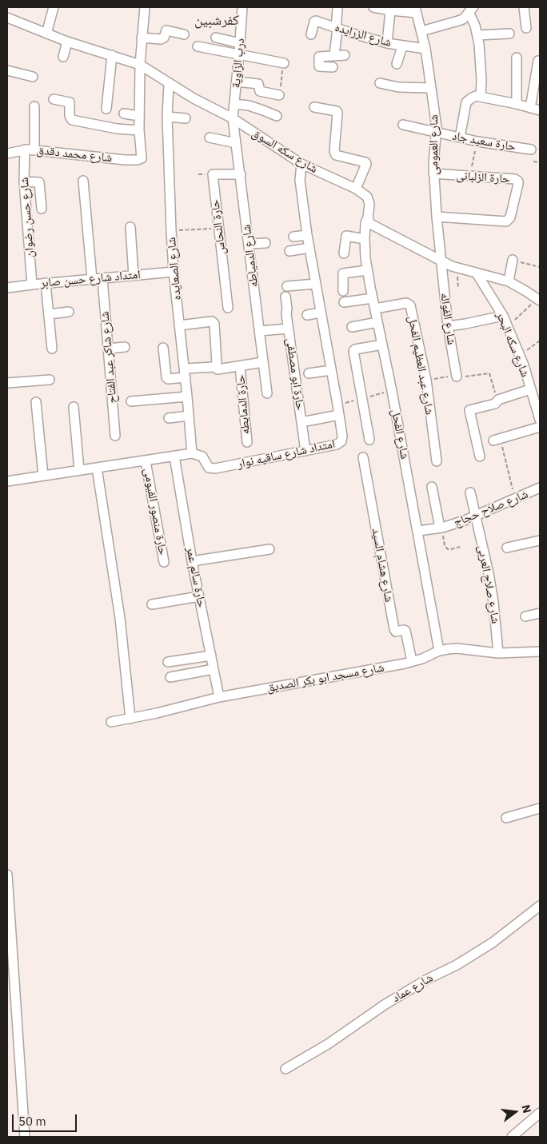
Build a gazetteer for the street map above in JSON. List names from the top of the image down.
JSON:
{
  "streets": {
    "street": [
      "شارع الزرايده",
      "درب الزاوية",
      "حارة سعيد جاد",
      "شارع العمومى",
      "شارع سكه السوق",
      "شارع محمد دقدق",
      "حارة الزلبانى",
      "شارع حسن رضوان",
      "حارة النحاس",
      "شارع الدمياطه",
      "شارع الصعايده",
      "امتداد شارع حسن صابر",
      "شارع الفواله",
      "شارع سكه البحر",
      "شارع شاكر عبد الفتاح",
      "شارع عبد العظيم الفحل",
      "حارة ابو مصطفى",
      "حارة الدمايطه",
      "شارع الفحل",
      "امتداد شارع ساقيه نوار",
      "شارع صلاح حجاج",
      "حارة منصور الفيومى",
      "شارع هشام السيد",
      "حارة سالم عمر",
      "شارع صلاح العربى",
      "شارع مسجد ابو بكر الصديق",
      "شارع عماد"
    ]
  },
  "crossings": [
    ["شارع الزرايده", "شارع العمومى"],
    ["درب الزاوية", "شارع سكه السوق"],
    ["درب الزاوية", "شارع الدمياطه"],
    ["حارة سعيد جاد", "شارع العمومى"],
    ["شارع العمومى", "حارة الزلبانى"],
    ["شارع العمومى", "شارع الفواله"],
    ["شارع سكه السوق", "شارع الدمياطه"],
    ["شارع سكه السوق", "شارع الصعايده"],
    ["شارع سكه السوق", "شارع الفحل"],
    ["شارع سكه السوق", "امتداد شارع ساقيه نوار"],
    ["شارع محمد دقدق", "شارع حسن رضوان"],
    ["شارع حسن رضوان", "امتداد شارع حسن صابر"],
    ["حارة النحاس", "شارع الدمياطه"],
    ["شارع الصعايده", "امتداد شارع حسن صابر"],
    ["شارع الصعايده", "امتداد شارع ساقيه نوار"],
    ["امتداد شارع حسن صابر", "شارع شاكر عبد الفتاح"],
    ["شارع عبد العظيم الفحل", "شارع الفحل"],
    ["حارة ابو مصطفى", "امتداد شارع ساقيه نوار"],
    ["شارع الفحل", "شارع صلاح حجاج"],
    ["شارع الفحل", "شارع مسجد ابو بكر الصديق"],
    ["شارع صلاح حجاج", "شارع صلاح العربى"],
    ["شارع هشام السيد", "شارع مسجد ابو بكر الصديق"],
    ["حارة سالم عمر", "شارع مسجد ابو بكر الصديق"],
    ["شارع صلاح العربى", "شارع مسجد ابو بكر الصديق"]
  ],
  "districts": ["كفرشبين"],
  "scale_bar": "50 m",
  "north": "right"
}
